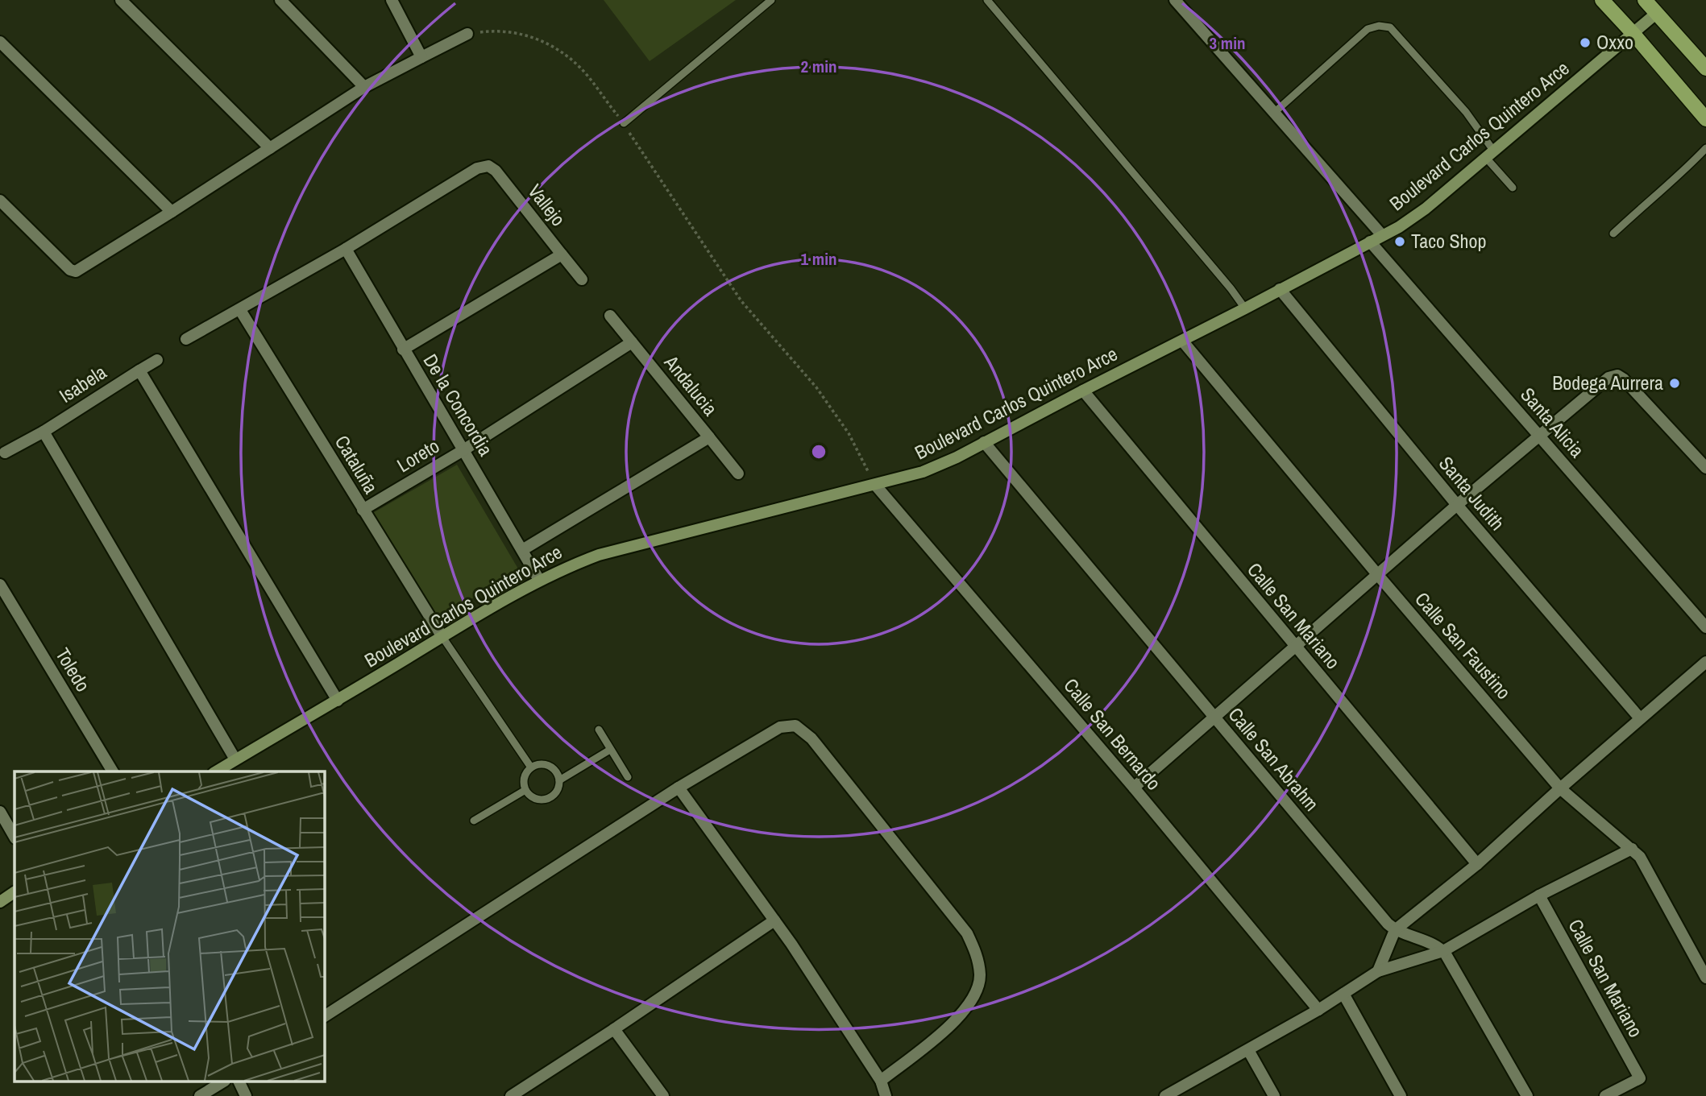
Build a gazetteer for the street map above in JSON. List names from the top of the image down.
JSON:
{
  "streets": {
    "street": [
      "Boulevard Carlos Quintero Arce",
      "Vallejo",
      "Isabela",
      "Andalucia",
      "De la Concordia",
      "Santa Alicia",
      "Loreto",
      "Cataluña",
      "Santa Judith",
      "Calle San Mariano",
      "Calle San Faustino",
      "Toledo",
      "Calle San Bernardo",
      "Calle San Abrahm"
    ]
  },
  "crossings": [
    ["Boulevard Carlos Quintero Arce", "De la Concordia"],
    ["Boulevard Carlos Quintero Arce", "Santa Alicia"],
    ["Boulevard Carlos Quintero Arce", "Cataluña"],
    ["Boulevard Carlos Quintero Arce", "Santa Judith"],
    ["Boulevard Carlos Quintero Arce", "Calle San Mariano"],
    ["Boulevard Carlos Quintero Arce", "Calle San Faustino"],
    ["Boulevard Carlos Quintero Arce", "Calle San Bernardo"],
    ["Boulevard Carlos Quintero Arce", "Calle San Abrahm"],
    ["Vallejo", "De la Concordia"],
    ["Andalucia", "De la Concordia"],
    ["De la Concordia", "Loreto"],
    ["Loreto", "Cataluña"]
  ],
  "places": ["Oxxo", "Taco Shop", "Bodega Aurrera"],
  "rings": ["3 min", "2 min", "1 min"]
}
